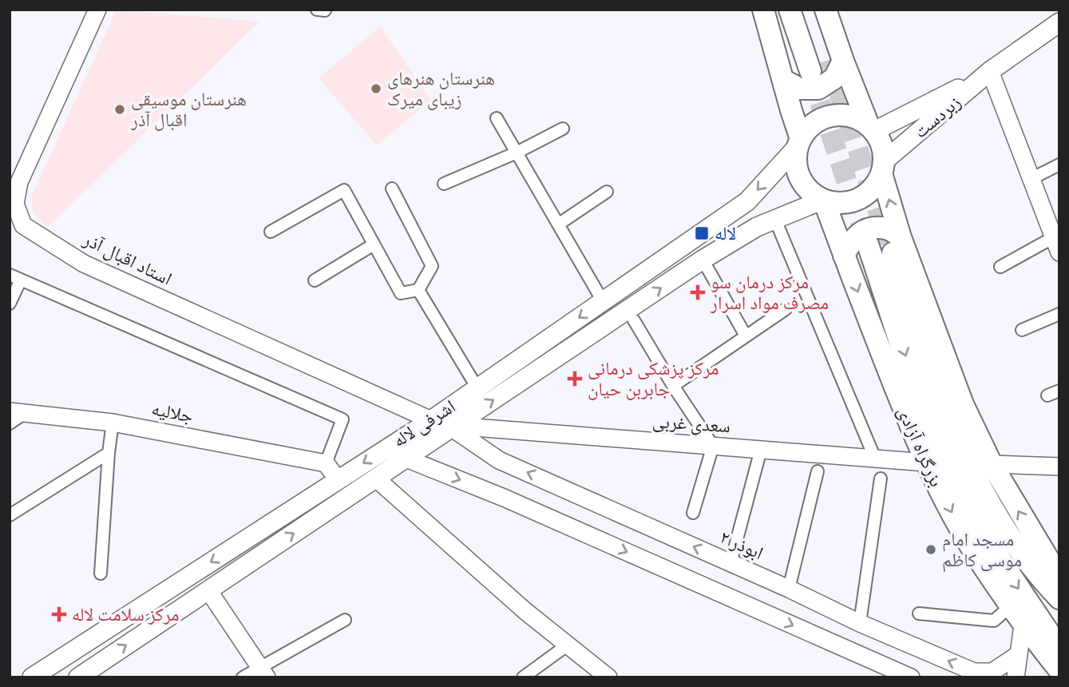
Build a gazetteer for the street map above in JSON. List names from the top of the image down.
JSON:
{
  "streets": {
    "highway": ["بزرگراه آزادی"],
    "main road": ["زبردست", "اشرفی لاله"],
    "street": [
      "استاد اقبال آذر",
      "جلالیه",
      "سعدی غربی",
      "ابوذر ۲"
    ]
  },
  "crossings": [
    ["زبردست", "اشرفی لاله"],
    ["زبردست", "بزرگراه آزادی"],
    ["استاد اقبال آذر", "اشرفی لاله"],
    ["اشرفی لاله", "سعدی غربی"],
    ["اشرفی لاله", "بزرگراه آزادی"],
    ["اشرفی لاله", "ابوذر ۲"],
    ["سعدی غربی", "بزرگراه آزادی"],
    ["سعدی غربی", "ابوذر ۲"]
  ],
  "places": {
    "other": ["هنرستان هنرهای زیبای میرک", "هنرستان موسیقی اقبال آذر", "مسجد امام موسی کاظم"],
    "transit": ["لاله"],
    "health": ["مرکز درمان سو مصرف مواد اسرار", "مرکز پزشکی درمانی جابربن حیان", "مرکز سلامت لاله"]
  }
}
